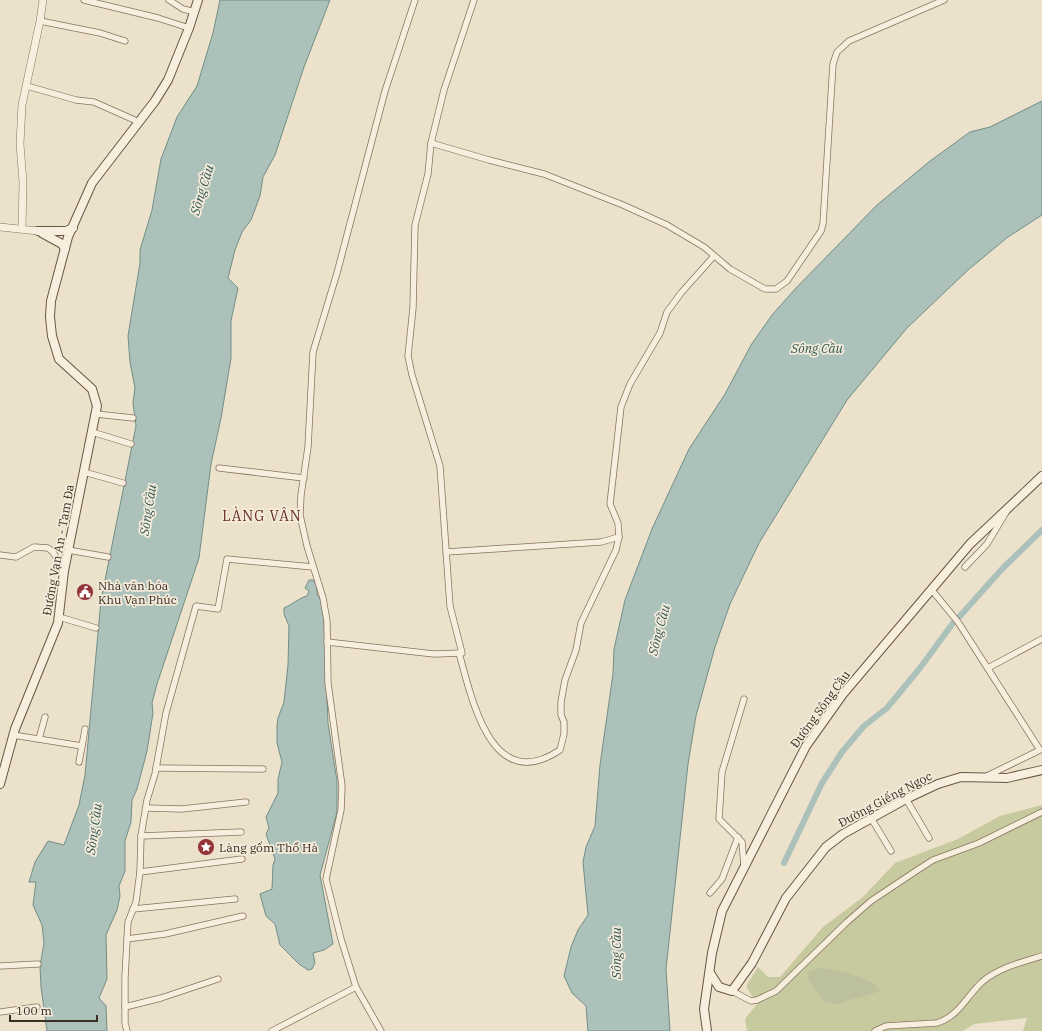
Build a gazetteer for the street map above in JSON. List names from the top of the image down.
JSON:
{
  "streets": {
    "main road": ["Đường Vạn An - Tam Đa", "Đường Sông Cầu", "Đường Giếng Ngọc"]
  },
  "districts": ["LÀNG VÂN"],
  "water": ["Sông Cầu"],
  "places": {
    "public building": ["Nhà văn hóa Khu Vạn Phúc"],
    "place": ["Làng gốm Thổ Hà"]
  },
  "scale_bar": "100 m"
}
